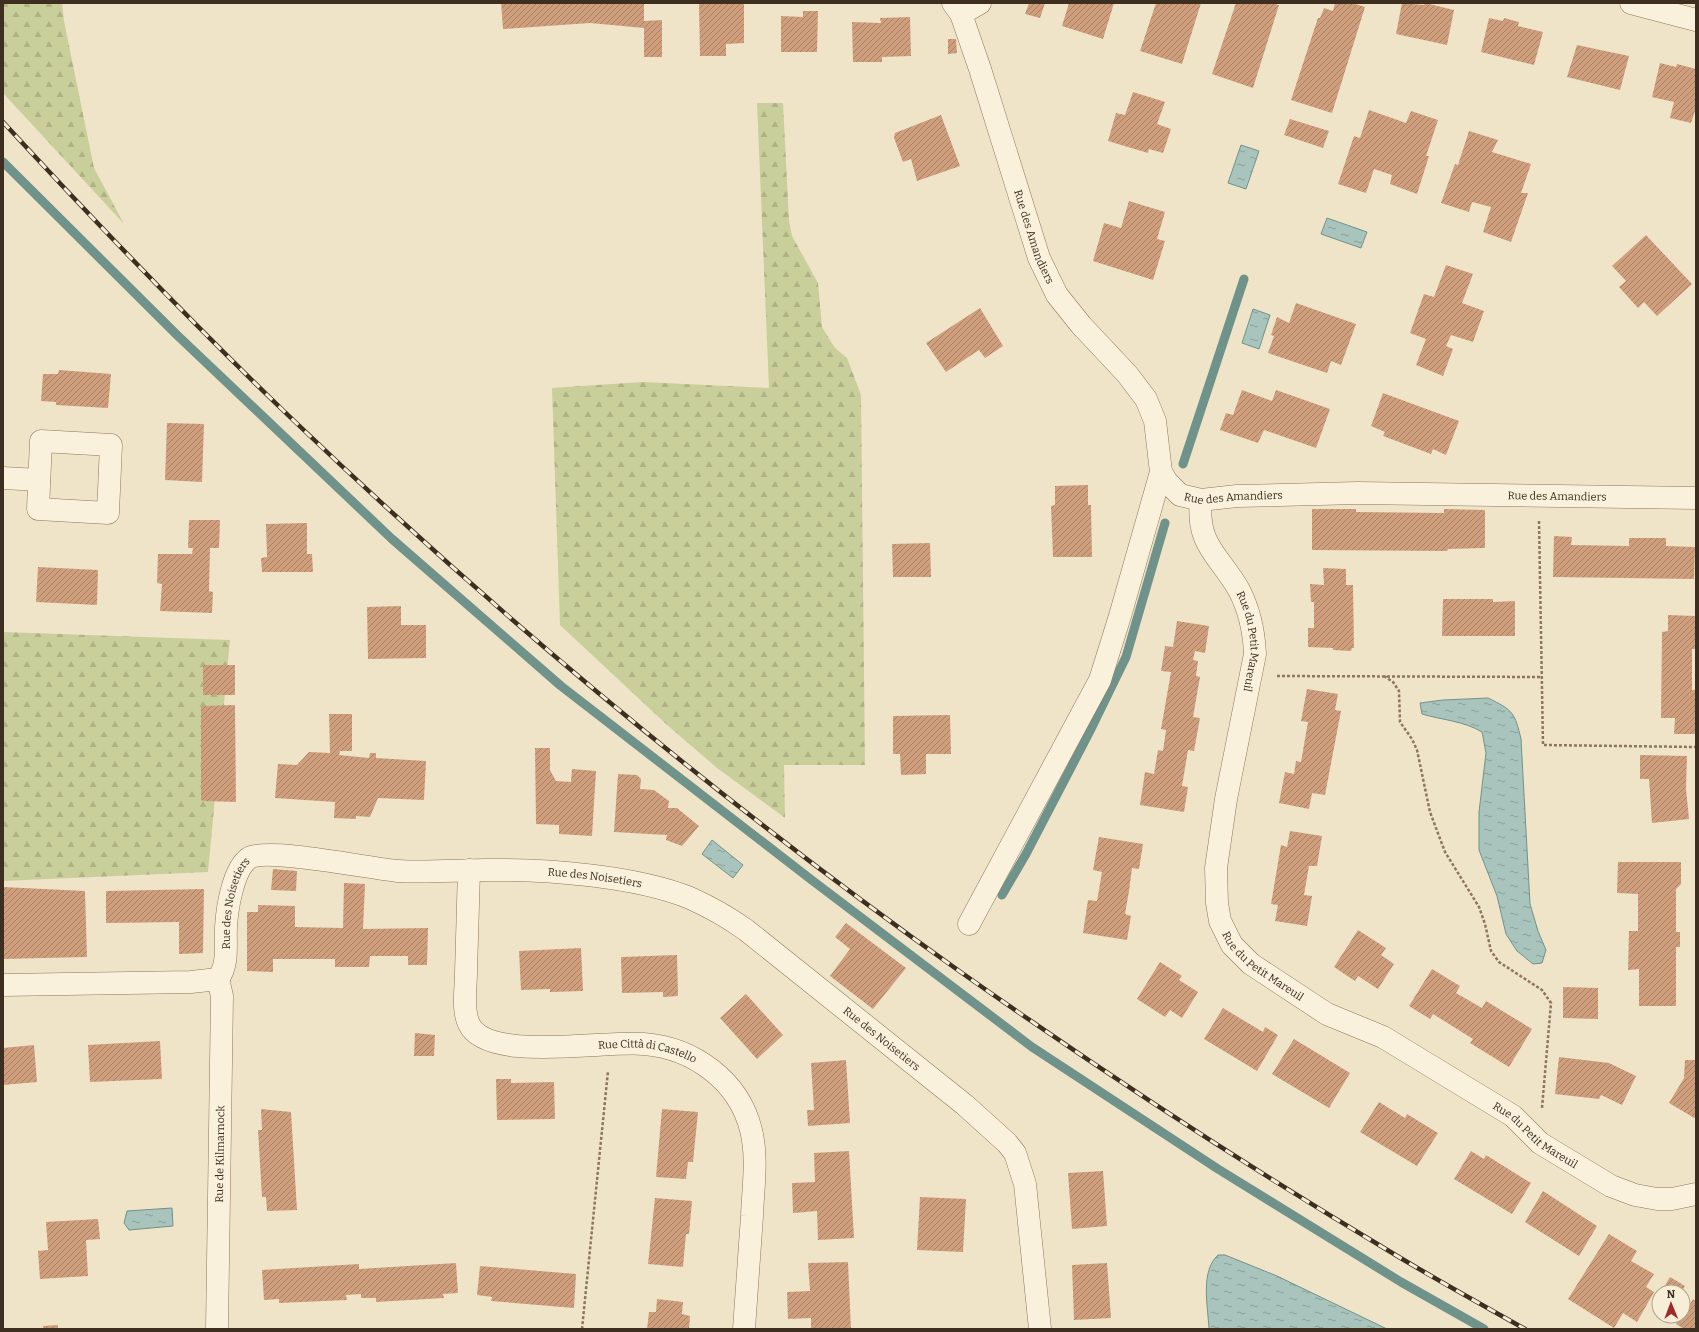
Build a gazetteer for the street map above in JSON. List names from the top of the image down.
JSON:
{
  "streets": {
    "street": [
      "Rue des Amandiers",
      "Rue du Petit Mareuil",
      "Rue des Noisetiers",
      "Rue Città di Castello",
      "Rue de Kilmarnock"
    ]
  },
  "crossings": [
    ["Rue des Amandiers", "Rue du Petit Mareuil"],
    ["Rue des Noisetiers", "Rue Città di Castello"],
    ["Rue des Noisetiers", "Rue de Kilmarnock"]
  ],
  "north": "top"
}
